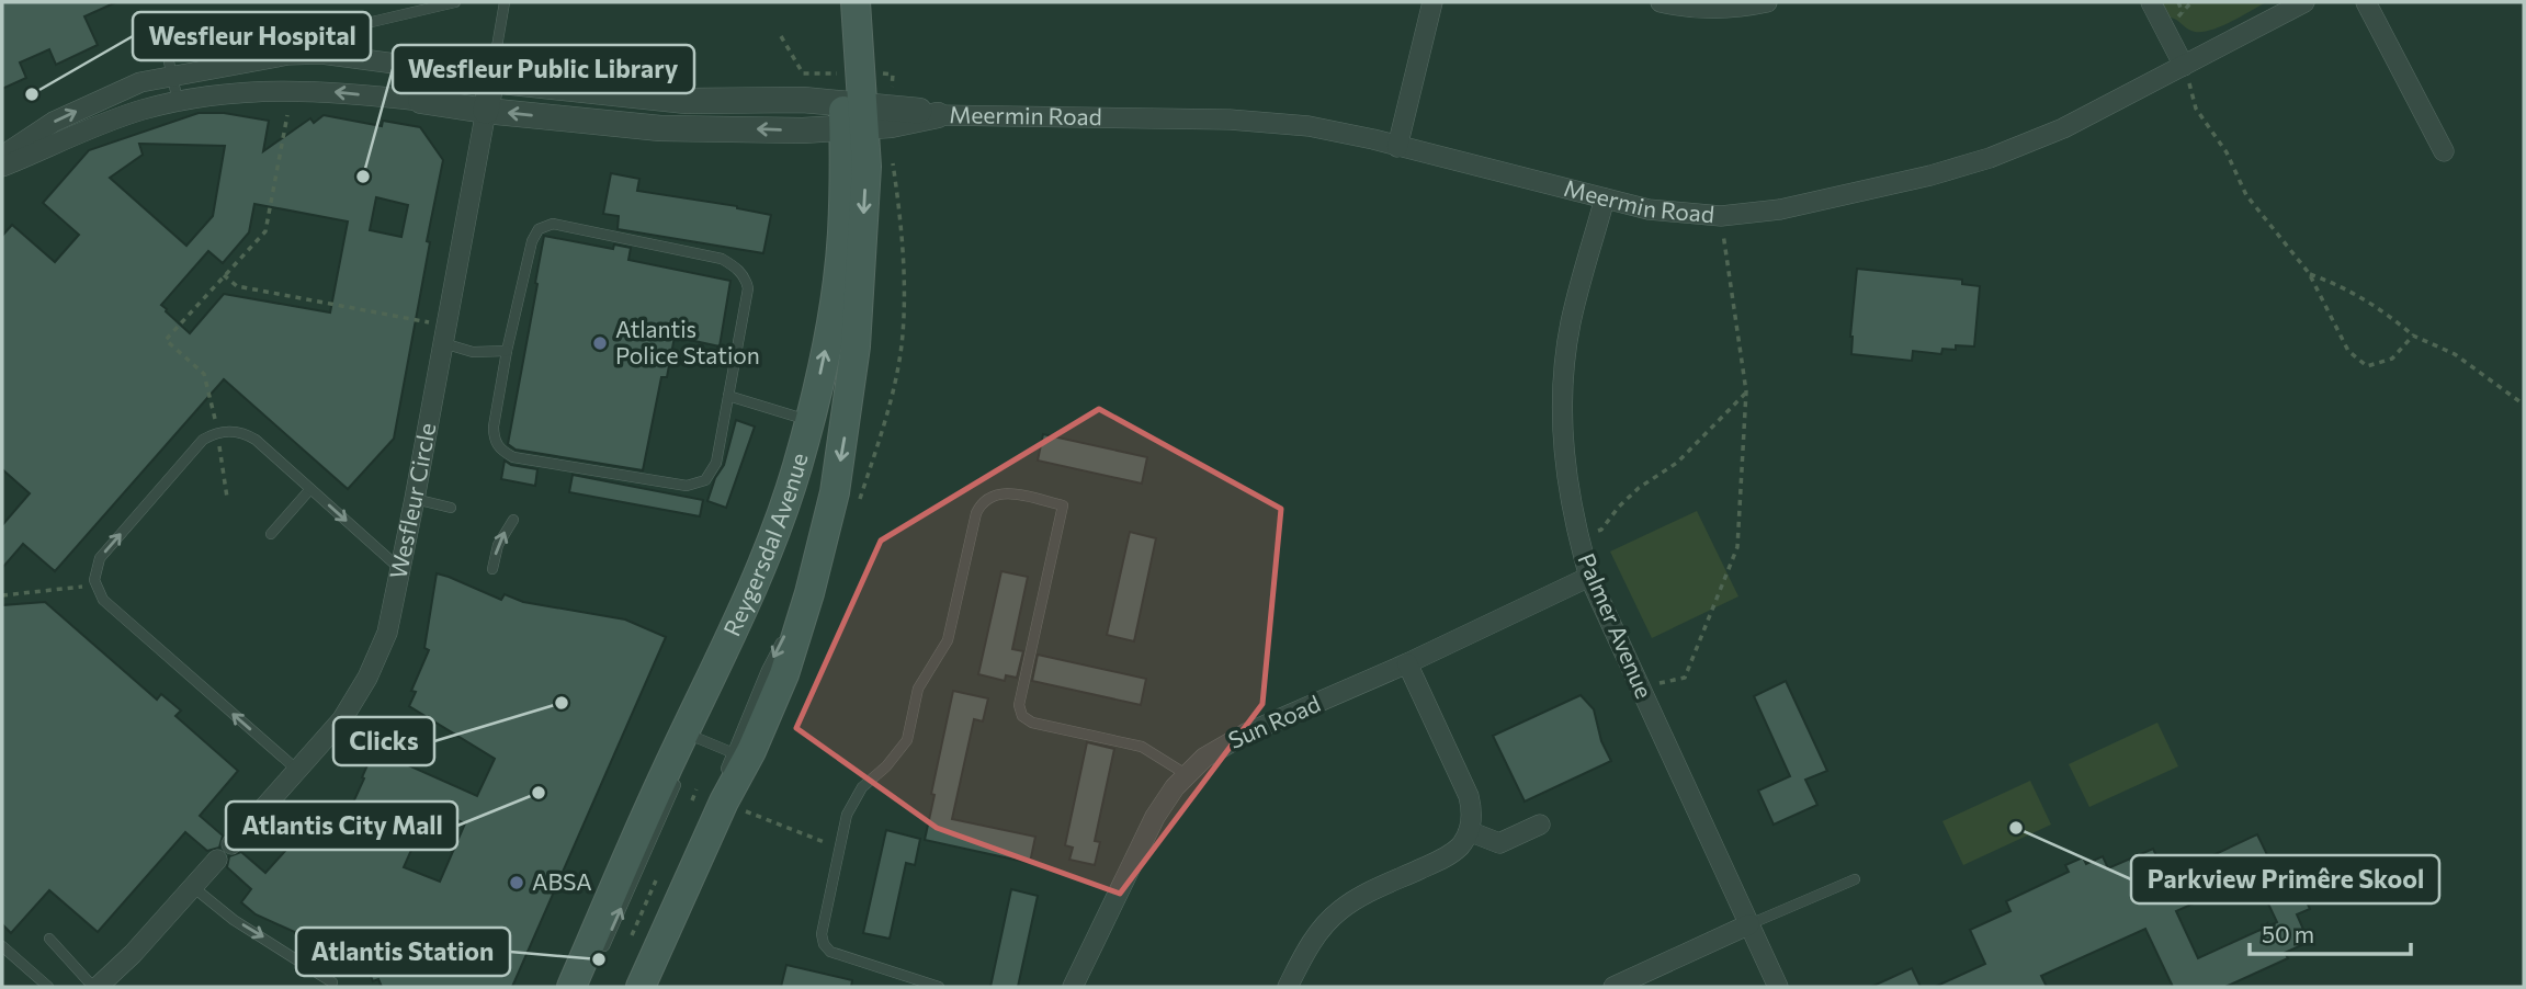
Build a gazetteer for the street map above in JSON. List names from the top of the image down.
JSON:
{
  "streets": {
    "main road": ["Reygersdal Avenue"],
    "street": [
      "Meermin Road",
      "Wesfleur Circle",
      "Palmer Avenue",
      "Sun Road"
    ]
  },
  "crossings": [
    ["Meermin Road", "Reygersdal Avenue"],
    ["Meermin Road", "Palmer Avenue"],
    ["Palmer Avenue", "Sun Road"]
  ],
  "places": [
    "Wesfleur Hospital",
    "Wesfleur Public Library",
    "Atlantis Police Station",
    "Clicks",
    "Atlantis City Mall",
    "Parkview Primêre Skool",
    "ABSA",
    "Atlantis Station"
  ],
  "scale_bar": "50 m"
}
